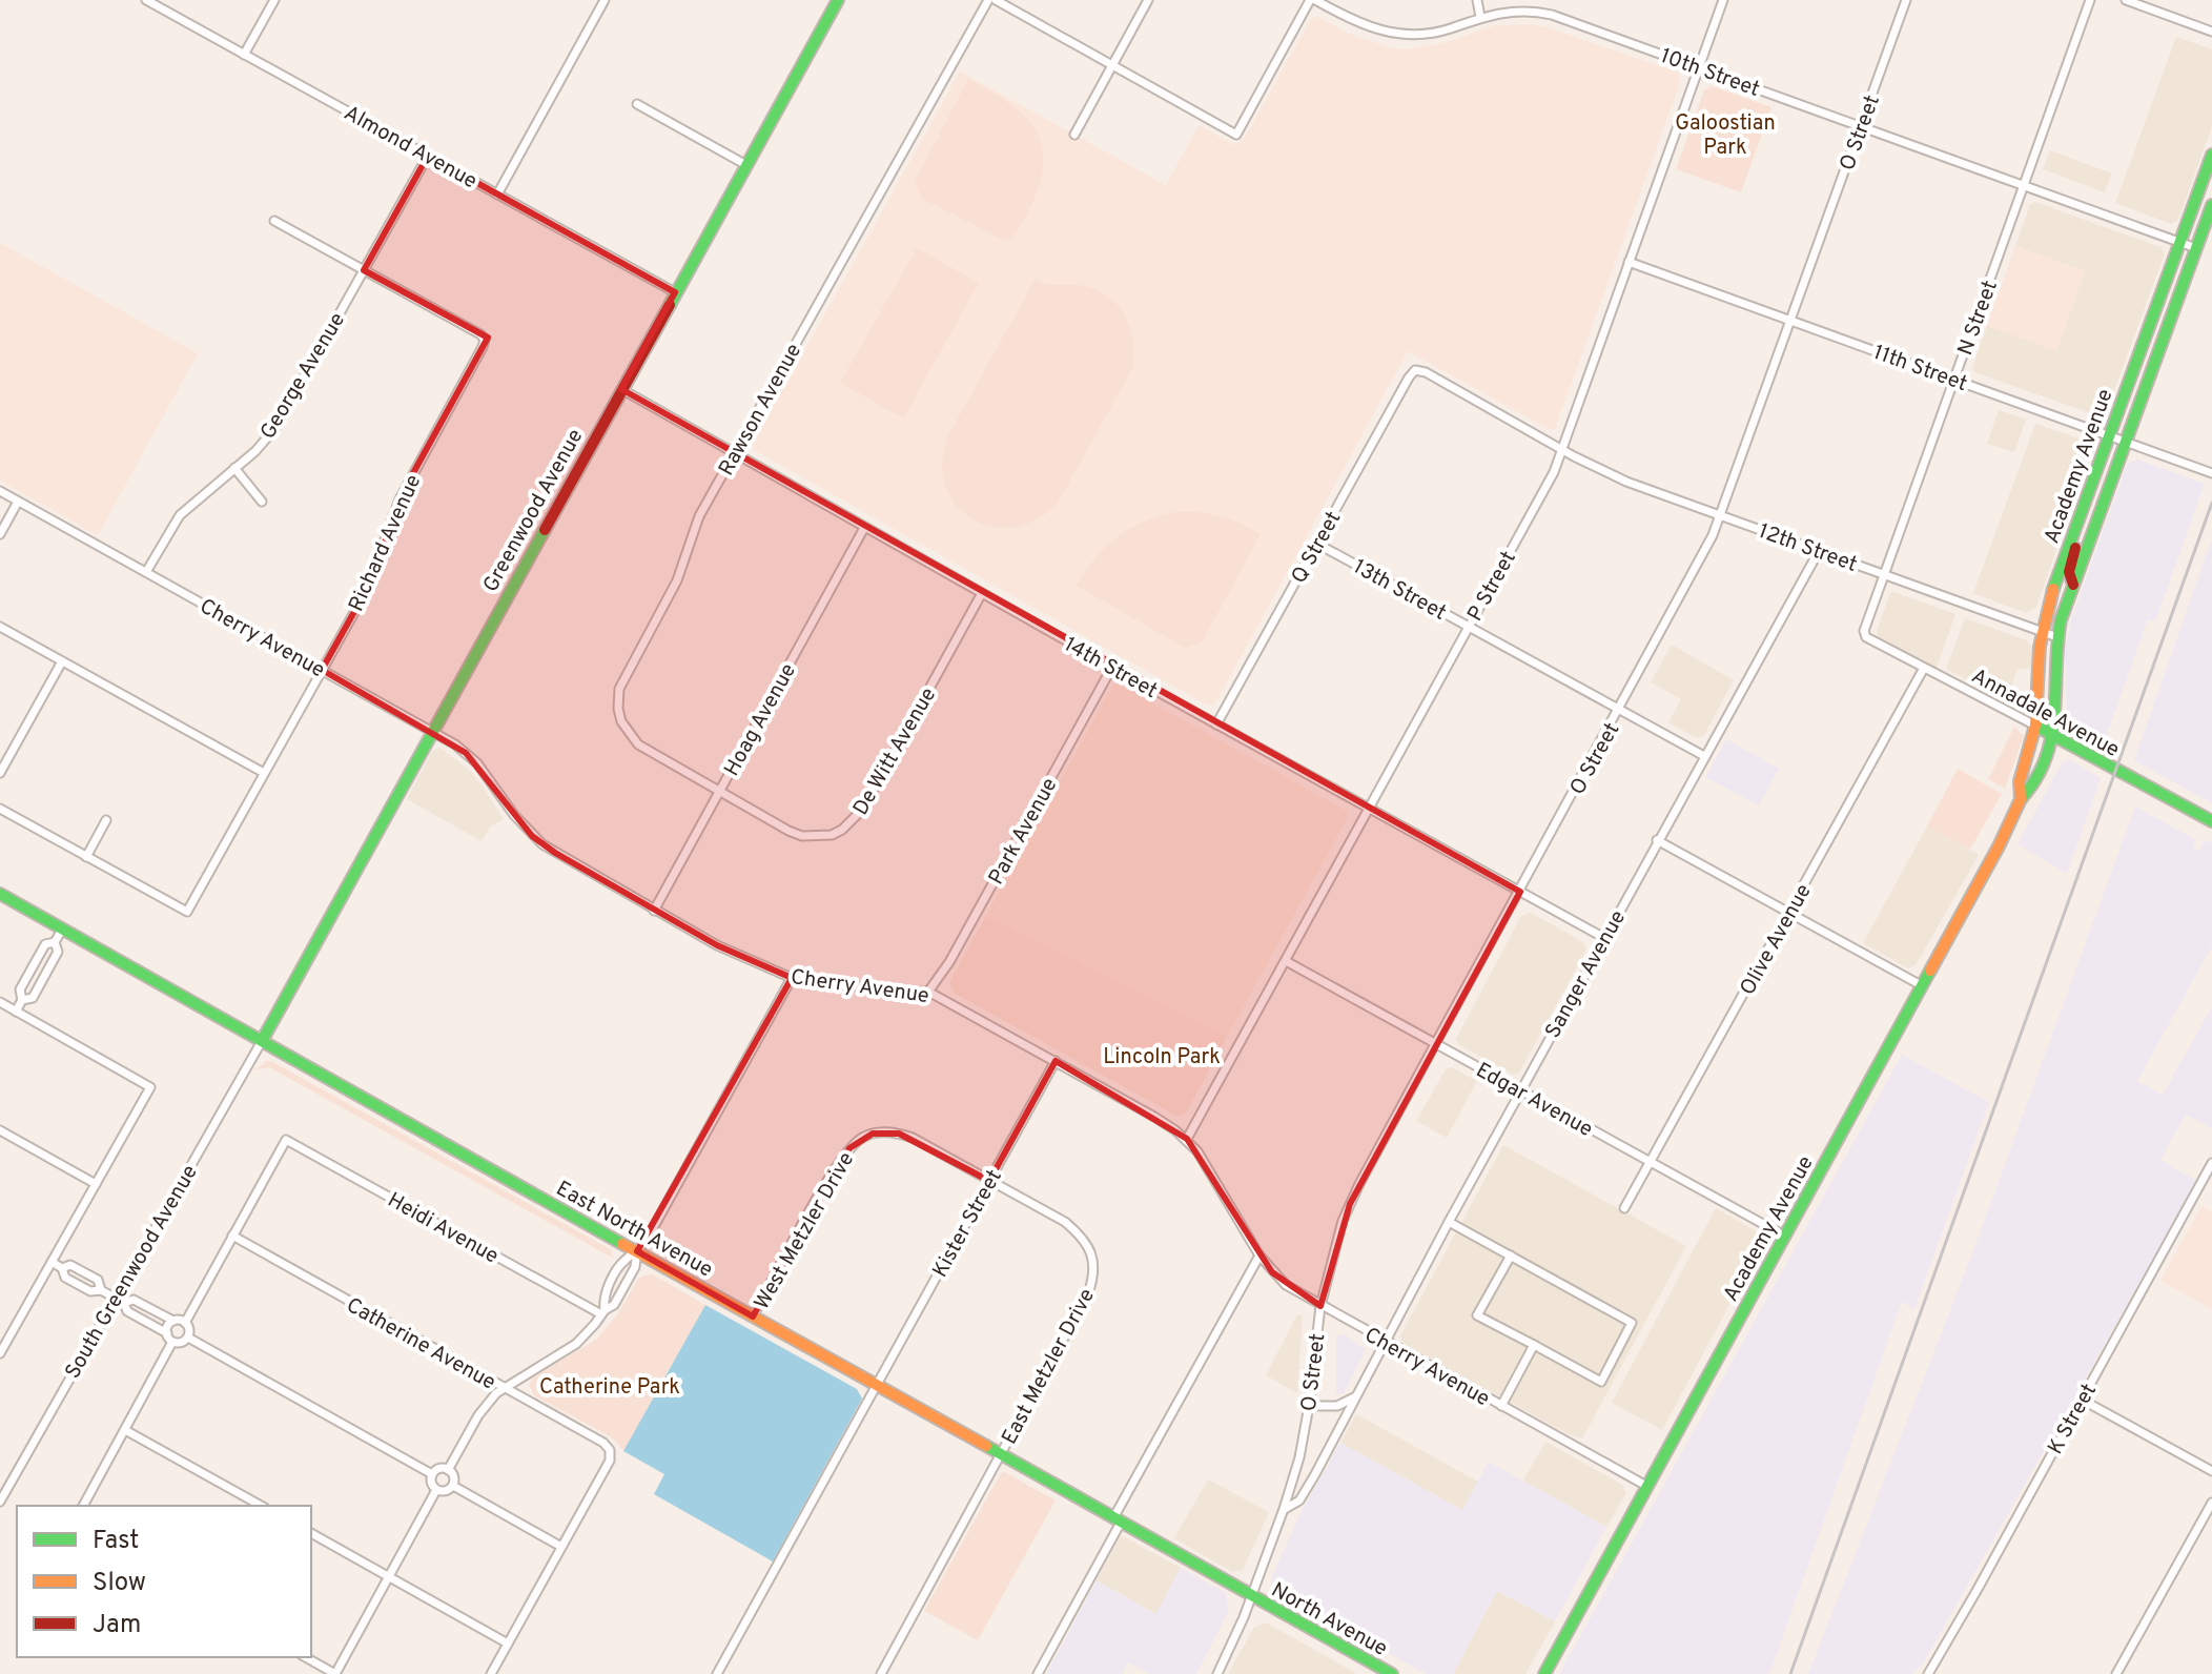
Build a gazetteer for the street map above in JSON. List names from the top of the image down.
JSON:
{
  "streets": {
    "street": [
      "10th Street",
      "O Street",
      "Almond Avenue",
      "N Street",
      "11th Street",
      "George Avenue",
      "Rawson Avenue",
      "Academy Avenue",
      "Greenwood Avenue",
      "Richard Avenue",
      "Q Street",
      "12th Street",
      "P Street",
      "13th Street",
      "Cherry Avenue",
      "14th Street",
      "Annadale Avenue",
      "Hoag Avenue",
      "De Witt Avenue",
      "Park Avenue",
      "Olive Avenue",
      "Sanger Avenue",
      "Edgar Avenue",
      "Kister Street",
      "Heidi Avenue",
      "East North Avenue",
      "West Metzler Drive",
      "South Greenwood Avenue",
      "Catherine Avenue",
      "East Metzler Drive",
      "K Street",
      "North Avenue"
    ]
  },
  "crossings": [
    ["10th Street", "O Street"],
    ["10th Street", "N Street"],
    ["10th Street", "Academy Avenue"],
    ["10th Street", "P Street"],
    ["O Street", "11th Street"],
    ["O Street", "12th Street"],
    ["O Street", "13th Street"],
    ["O Street", "Cherry Avenue"],
    ["O Street", "14th Street"],
    ["O Street", "Sanger Avenue"],
    ["O Street", "Edgar Avenue"],
    ["Almond Avenue", "George Avenue"],
    ["Almond Avenue", "Greenwood Avenue"],
    ["N Street", "11th Street"],
    ["N Street", "12th Street"],
    ["N Street", "Annadale Avenue"],
    ["11th Street", "Academy Avenue"],
    ["11th Street", "P Street"],
    ["George Avenue", "Richard Avenue"],
    ["George Avenue", "Cherry Avenue"],
    ["Rawson Avenue", "14th Street"],
    ["Rawson Avenue", "Hoag Avenue"],
    ["Rawson Avenue", "De Witt Avenue"],
    ["Academy Avenue", "12th Street"],
    ["Academy Avenue", "Cherry Avenue"],
    ["Academy Avenue", "Annadale Avenue"],
    ["Academy Avenue", "Edgar Avenue"],
    ["Greenwood Avenue", "Cherry Avenue"],
    ["Greenwood Avenue", "14th Street"],
    ["Greenwood Avenue", "East North Avenue"],
    ["Greenwood Avenue", "South Greenwood Avenue"],
    ["Richard Avenue", "Cherry Avenue"],
    ["Q Street", "12th Street"],
    ["Q Street", "P Street"],
    ["Q Street", "13th Street"],
    ["Q Street", "14th Street"],
    ["12th Street", "P Street"],
    ["12th Street", "Sanger Avenue"],
    ["P Street", "13th Street"],
    ["P Street", "Cherry Avenue"],
    ["P Street", "14th Street"],
    ["P Street", "Edgar Avenue"],
    ["13th Street", "Sanger Avenue"],
    ["Cherry Avenue", "Hoag Avenue"],
    ["Cherry Avenue", "Park Avenue"],
    ["Cherry Avenue", "Sanger Avenue"],
    ["Cherry Avenue", "Kister Street"],
    ["14th Street", "Hoag Avenue"],
    ["14th Street", "De Witt Avenue"],
    ["14th Street", "Park Avenue"],
    ["14th Street", "Sanger Avenue"],
    ["Annadale Avenue", "Olive Avenue"],
    ["Hoag Avenue", "De Witt Avenue"],
    ["Olive Avenue", "Edgar Avenue"],
    ["Sanger Avenue", "Edgar Avenue"],
    ["Sanger Avenue", "East North Avenue"],
    ["Sanger Avenue", "North Avenue"],
    ["Kister Street", "East North Avenue"],
    ["Kister Street", "West Metzler Drive"],
    ["Kister Street", "East Metzler Drive"],
    ["Heidi Avenue", "Catherine Avenue"],
    ["East North Avenue", "West Metzler Drive"],
    ["East North Avenue", "South Greenwood Avenue"],
    ["East North Avenue", "East Metzler Drive"],
    ["East North Avenue", "North Avenue"],
    ["West Metzler Drive", "East Metzler Drive"]
  ],
  "parks": ["Galoostian Park", "Lincoln Park", "Catherine Park"],
  "legend": ["Fast", "Slow", "Jam"]
}
